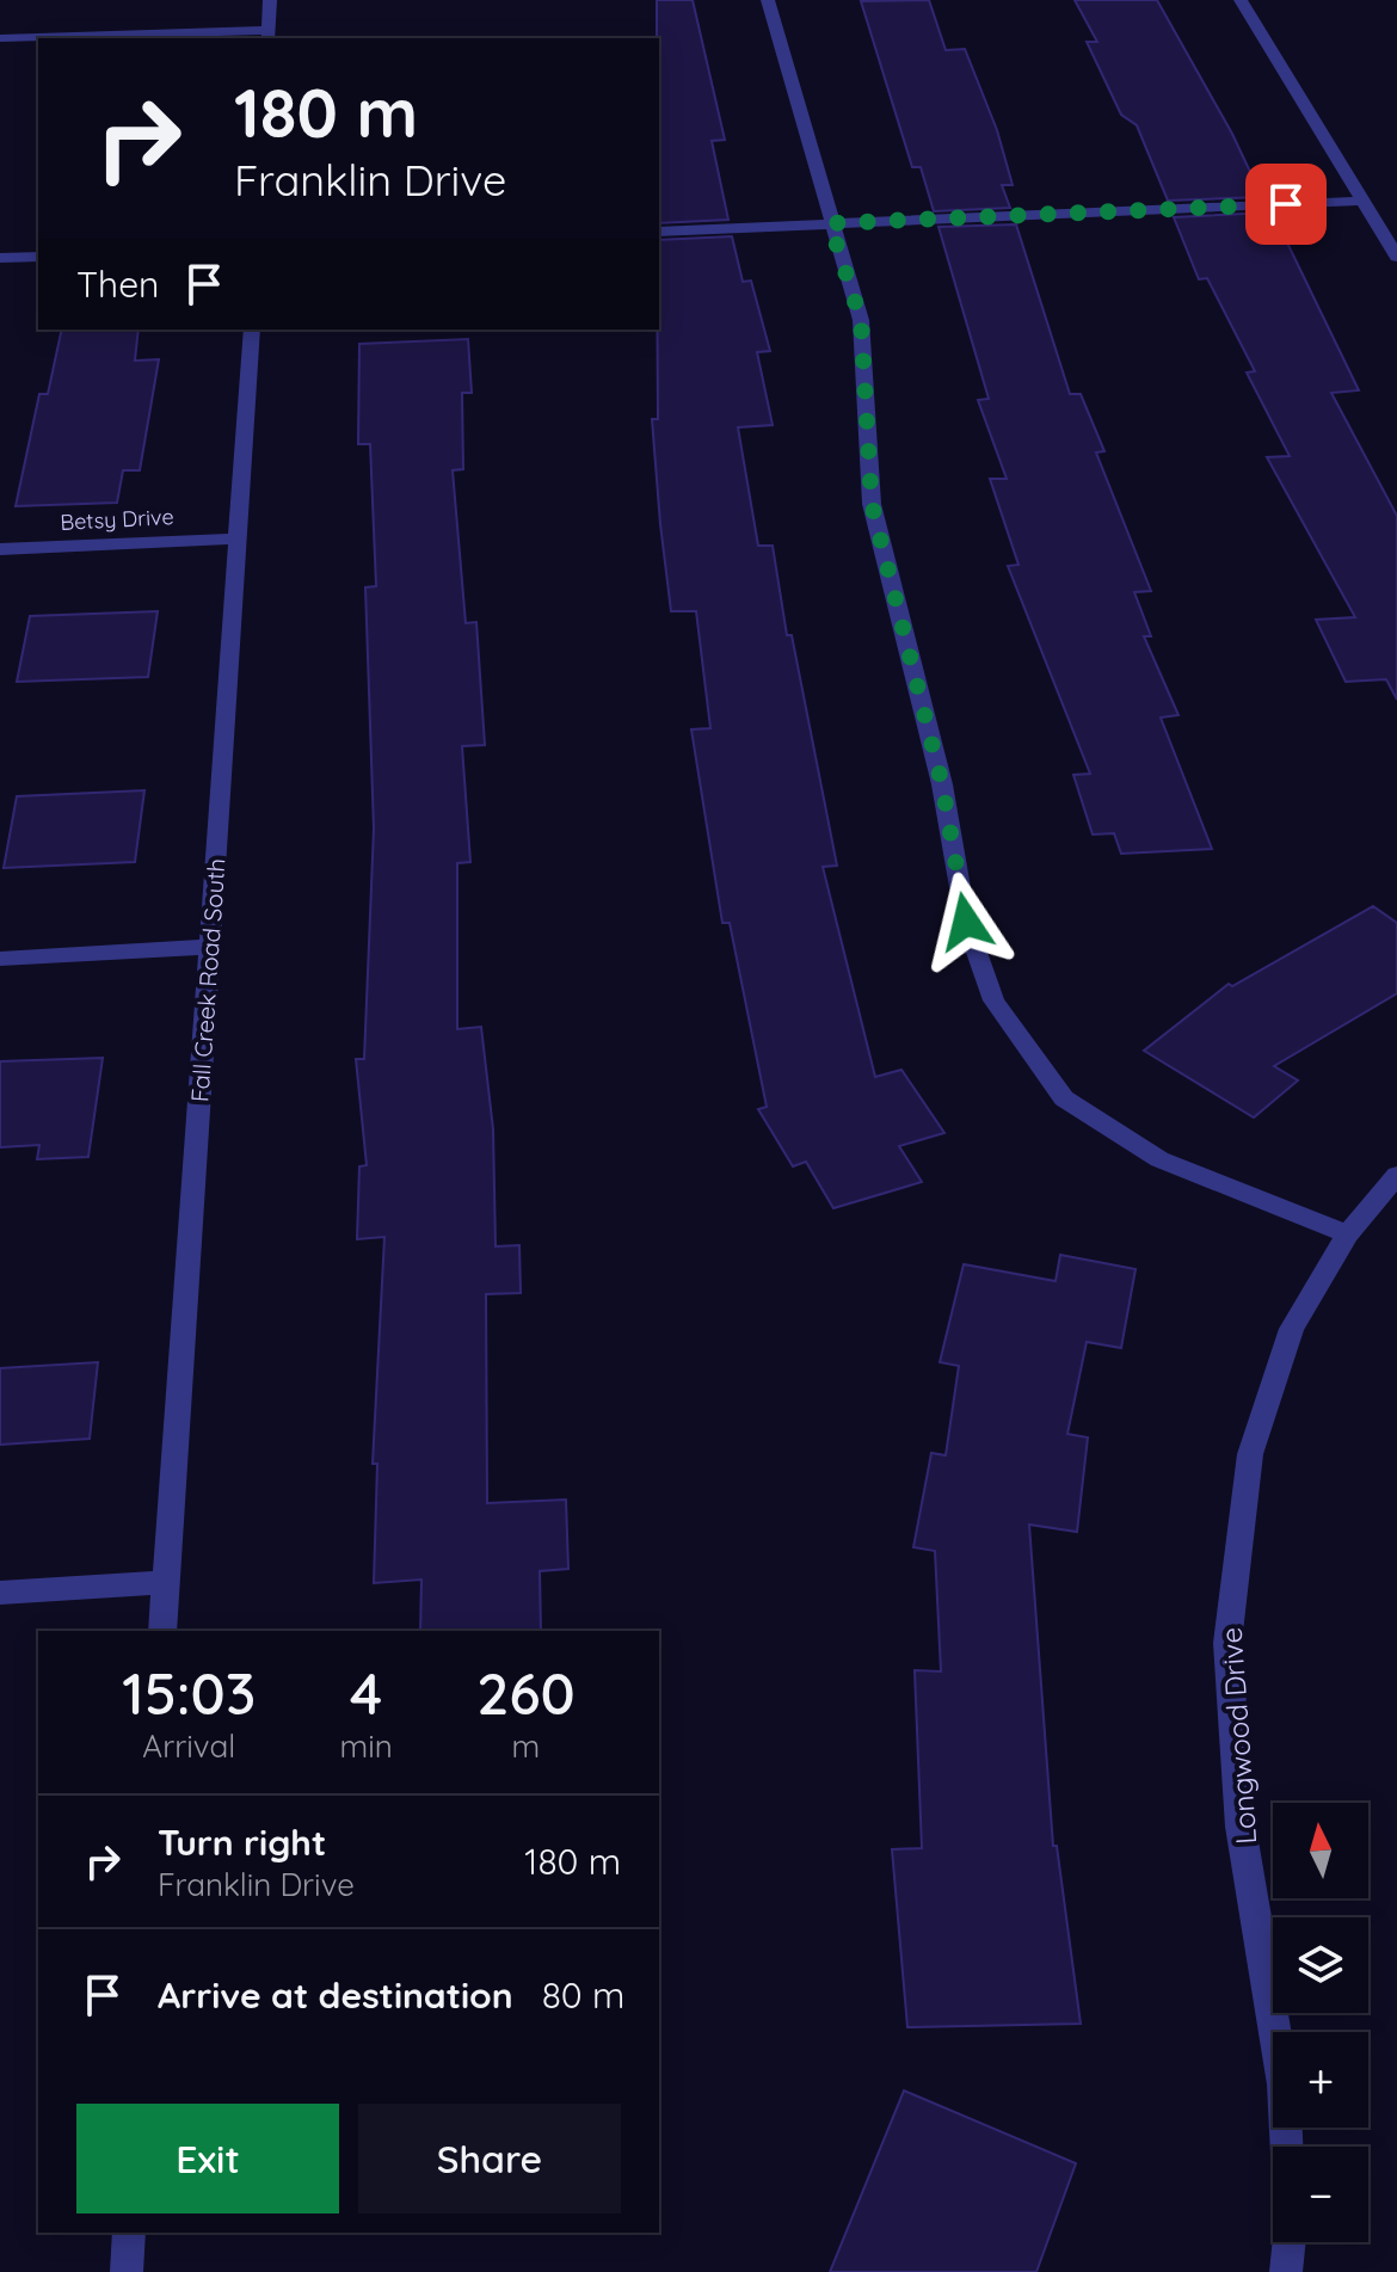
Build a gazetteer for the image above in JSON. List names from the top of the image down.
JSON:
{
  "streets": {
    "street": ["Betsy Drive", "Fall Creek Road South", "Longwood Drive"]
  },
  "crossings": [
    ["Betsy Drive", "Fall Creek Road South"]
  ],
  "north": "top",
  "page": {
    "turn": ["180 m", "Franklin Drive"],
    "then": "Then",
    "eta": [
      "15:03",
      "Arrival",
      "4",
      "min",
      "260",
      "m"
    ],
    "list": [
      {
        "name": "Turn right",
        "note": "Franklin Drive",
        "value": "180 m"
      },
      {
        "name": "Arrive at destination",
        "value": "80 m"
      }
    ],
    "map_buttons": ["+", "−"],
    "buttons": ["Exit", "Share"]
  }
}
